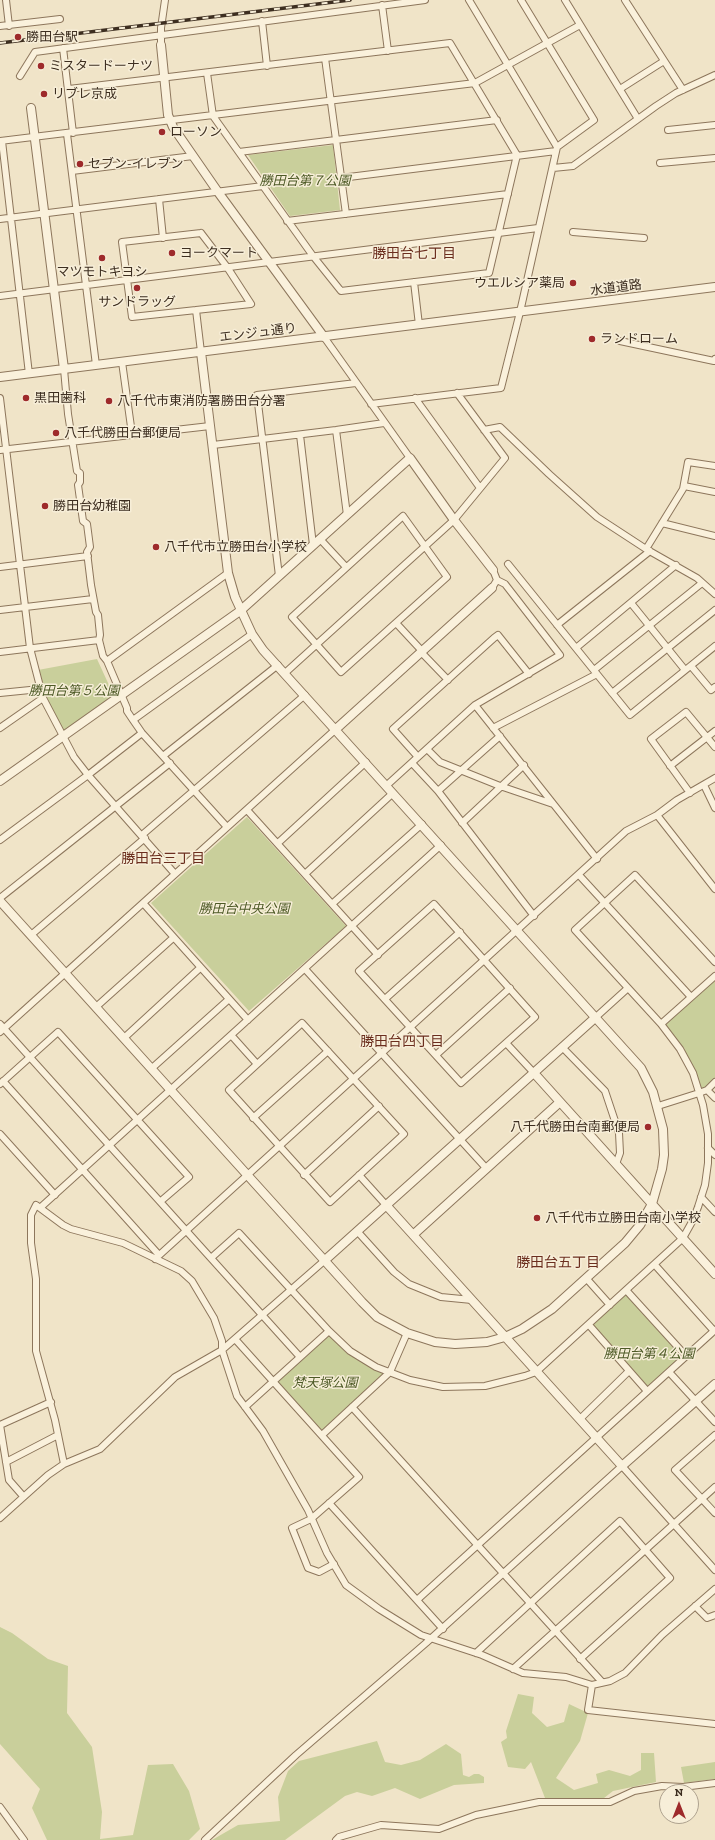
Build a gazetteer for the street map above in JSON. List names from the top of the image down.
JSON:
{
  "streets": {
    "street": ["水道道路", "エンジュ通り"]
  },
  "crossings": [
    ["水道道路", "エンジュ通り"]
  ],
  "districts": [
    "勝田台七丁目",
    "勝田台三丁目",
    "勝田台四丁目",
    "勝田台五丁目"
  ],
  "parks": [
    "勝田台第７公園",
    "勝田台第５公園",
    "勝田台中央公園",
    "勝田台第４公園",
    "梵天塚公園"
  ],
  "places": [
    "勝田台駅",
    "ミスタードーナツ",
    "リブレ京成",
    "ローソン",
    "セブン-イレブン",
    "ヨークマート",
    "マツモトキヨシ",
    "ウエルシア薬局",
    "サンドラッグ",
    "ランドローム",
    "黒田歯科",
    "八千代市東消防署勝田台分署",
    "八千代勝田台郵便局",
    "勝田台幼稚園",
    "八千代市立勝田台小学校",
    "八千代勝田台南郵便局",
    "八千代市立勝田台南小学校"
  ],
  "north": "top"
}
